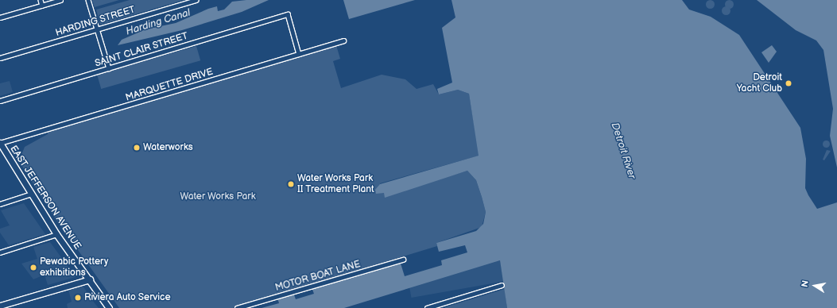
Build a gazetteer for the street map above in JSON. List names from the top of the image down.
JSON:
{
  "streets": {
    "main road": ["EAST JEFFERSON AVENUE"],
    "street": [
      "HARDING STREET",
      "SAINT CLAIR STREET",
      "MARQUETTE DRIVE",
      "MOTOR BOAT LANE"
    ]
  },
  "crossings": [
    ["SAINT CLAIR STREET", "MARQUETTE DRIVE"],
    ["MARQUETTE DRIVE", "EAST JEFFERSON AVENUE"]
  ],
  "water": ["Harding Canal", "Detroit River"],
  "parks": ["Water Works Park"],
  "places": [
    "Detroit Yacht Club",
    "Waterworks",
    "Water Works Park II Treatment Plant",
    "Pewabic Pottery exhibitions",
    "Riviera Auto Service"
  ],
  "north": "left"
}
